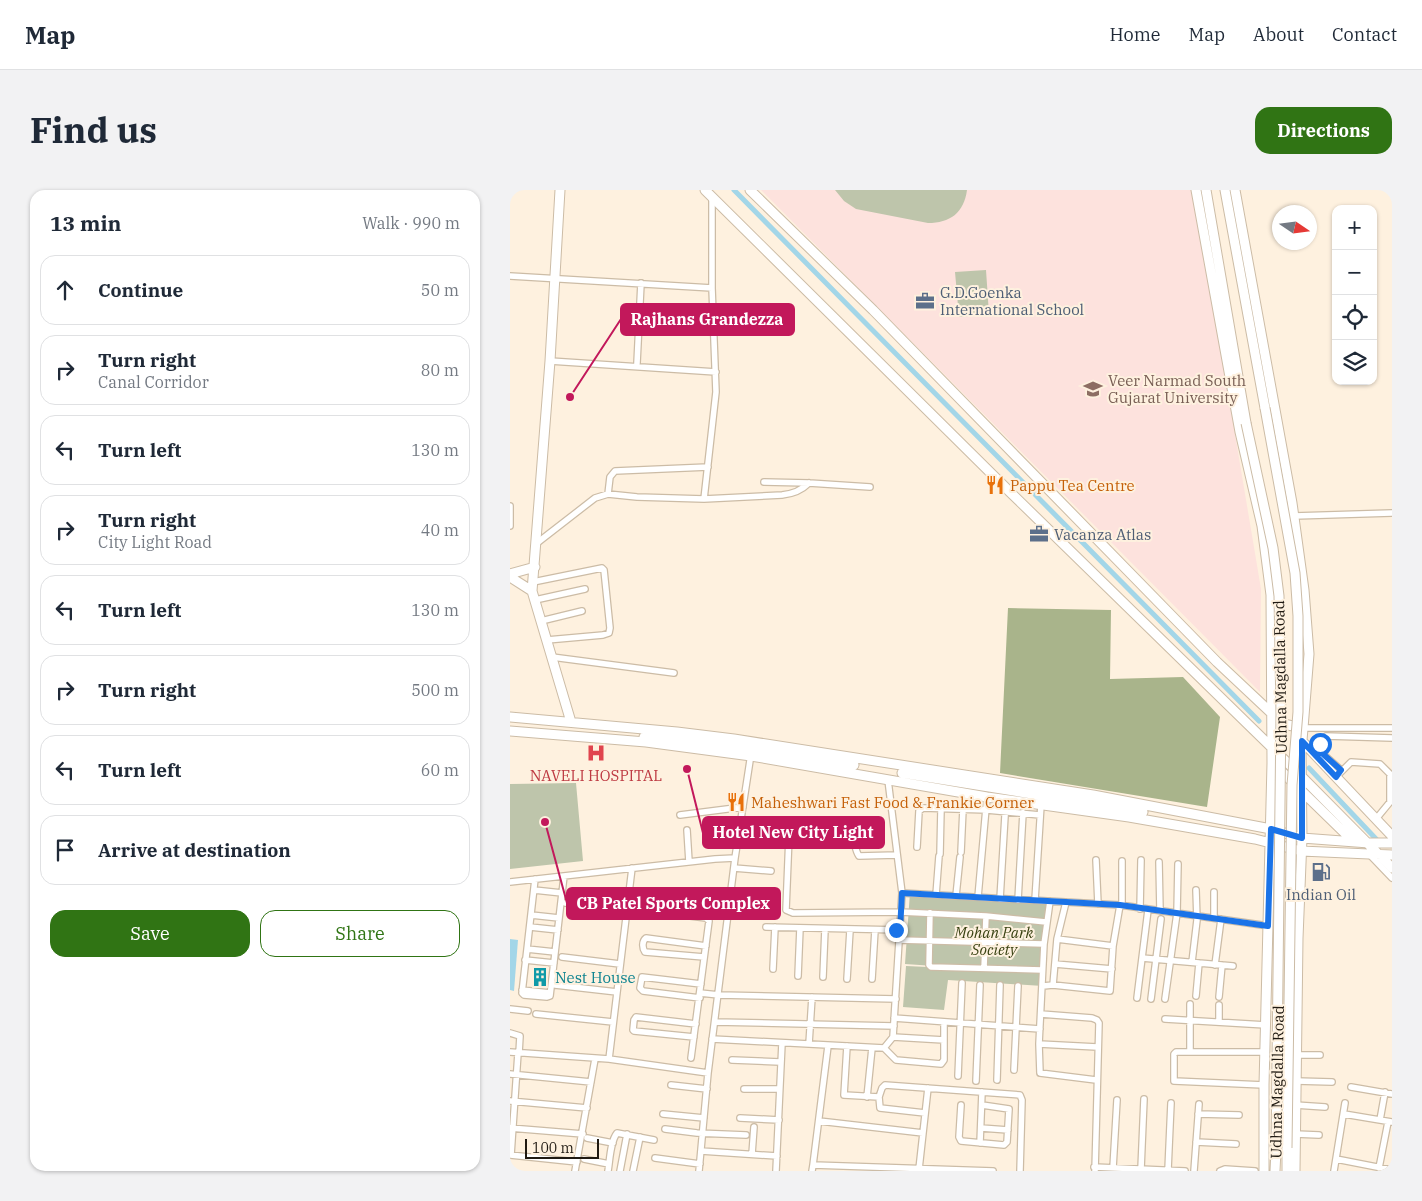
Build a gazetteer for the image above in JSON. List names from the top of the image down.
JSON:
{
  "streets": {
    "street": ["Udhna Magdalla Road"]
  },
  "parks": ["Mohan Park Society"],
  "places": {
    "office": ["G.D.Goenka International School", "Vacanza Atlas"],
    "school or university": ["Veer Narmad South Gujarat University"],
    "other": ["Rajhans Grandezza", "Hotel New City Light", "CB Patel Sports Complex"],
    "restaurant": ["Pappu Tea Centre", "Maheshwari Fast Food & Frankie Corner"],
    "hospital": ["NAVELI HOSPITAL"],
    "fuel station": ["Indian Oil"],
    "building": ["Nest House"]
  },
  "scale_bar": "100 m",
  "north": "right",
  "page": {
    "header": "Map",
    "nav": [
      "Home",
      "Map",
      "About",
      "Contact"
    ],
    "title": "Find us",
    "buttons": [
      "Directions",
      ["Save", "Share"]
    ],
    "heading": ["13 min", "Walk · 990 m"],
    "map_buttons": ["+", "−"],
    "list": [
      ["Continue", "50 m"],
      ["Turn right", "Canal Corridor", "80 m"],
      ["Turn left", "130 m"],
      ["Turn right", "City Light Road", "40 m"],
      ["Turn left", "130 m"],
      ["Turn right", "500 m"],
      ["Turn left", "60 m"],
      "Arrive at destination"
    ],
    "scale": "100 m"
  }
}
